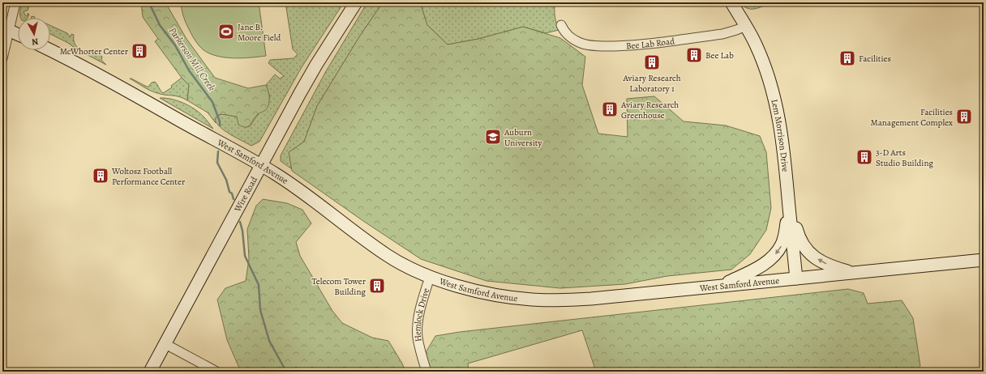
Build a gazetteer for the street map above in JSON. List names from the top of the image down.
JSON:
{
  "streets": {
    "street": [
      "Bee Lab Road",
      "Lem Morrison Drive",
      "West Samford Avenue",
      "Wire Road",
      "Hemlock Drive"
    ]
  },
  "crossings": [
    ["Bee Lab Road", "Lem Morrison Drive"],
    ["Lem Morrison Drive", "West Samford Avenue"],
    ["West Samford Avenue", "Wire Road"],
    ["West Samford Avenue", "Hemlock Drive"]
  ],
  "water": ["Parkerson Mill Creek"],
  "places": {
    "sports": ["Jane B. Moore Field"],
    "building": [
      "McWhorter Center",
      "Bee Lab",
      "Facilities",
      "Aviary Research Laboratory 1",
      "Aviary Research Greenhouse",
      "Facilities Management Complex",
      "3-D Arts Studio Building",
      "Woltosz Football Performance Center",
      "Telecom Tower Building"
    ],
    "school or university": ["Auburn University"]
  },
  "north": "bottom"
}
